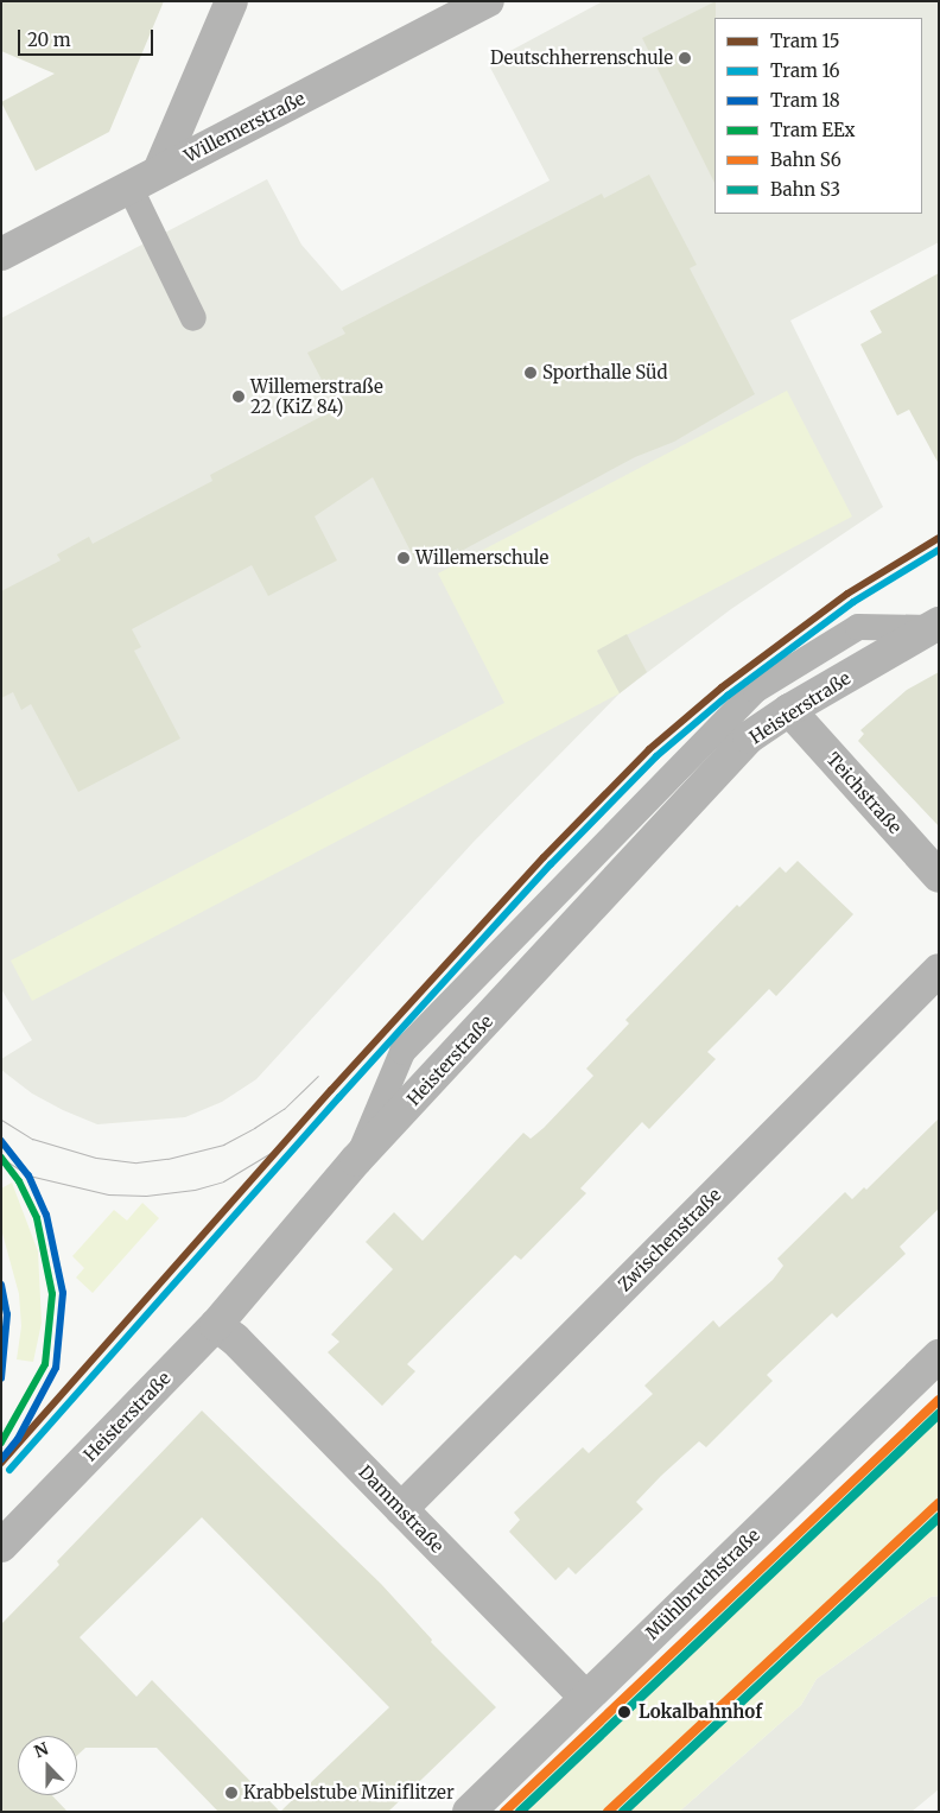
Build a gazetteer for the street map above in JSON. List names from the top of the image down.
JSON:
{
  "streets": {
    "street": [
      "Willemerstraße",
      "Heisterstraße",
      "Teichstraße",
      "Zwischenstraße",
      "Dammstraße",
      "Mühlbruchstraße"
    ]
  },
  "crossings": [
    ["Heisterstraße", "Teichstraße"],
    ["Heisterstraße", "Dammstraße"],
    ["Zwischenstraße", "Dammstraße"],
    ["Dammstraße", "Mühlbruchstraße"]
  ],
  "places": [
    "Deutschherrenschule",
    "Sporthalle Süd",
    "Willemerstraße 22 (KiZ 84)",
    "Willemerschule",
    "Lokalbahnhof",
    "Krabbelstube Miniflitzer"
  ],
  "lines": [
    "tram line 15",
    "tram line 16",
    "tram line 18",
    "tram line EEx",
    "rail line S6",
    "rail line S3"
  ],
  "legend": [
    "Tram 15",
    "Tram 16",
    "Tram 18",
    "Tram EEx",
    "Bahn S6",
    "Bahn S3"
  ],
  "scale_bar": "20 m",
  "north": "top"
}
